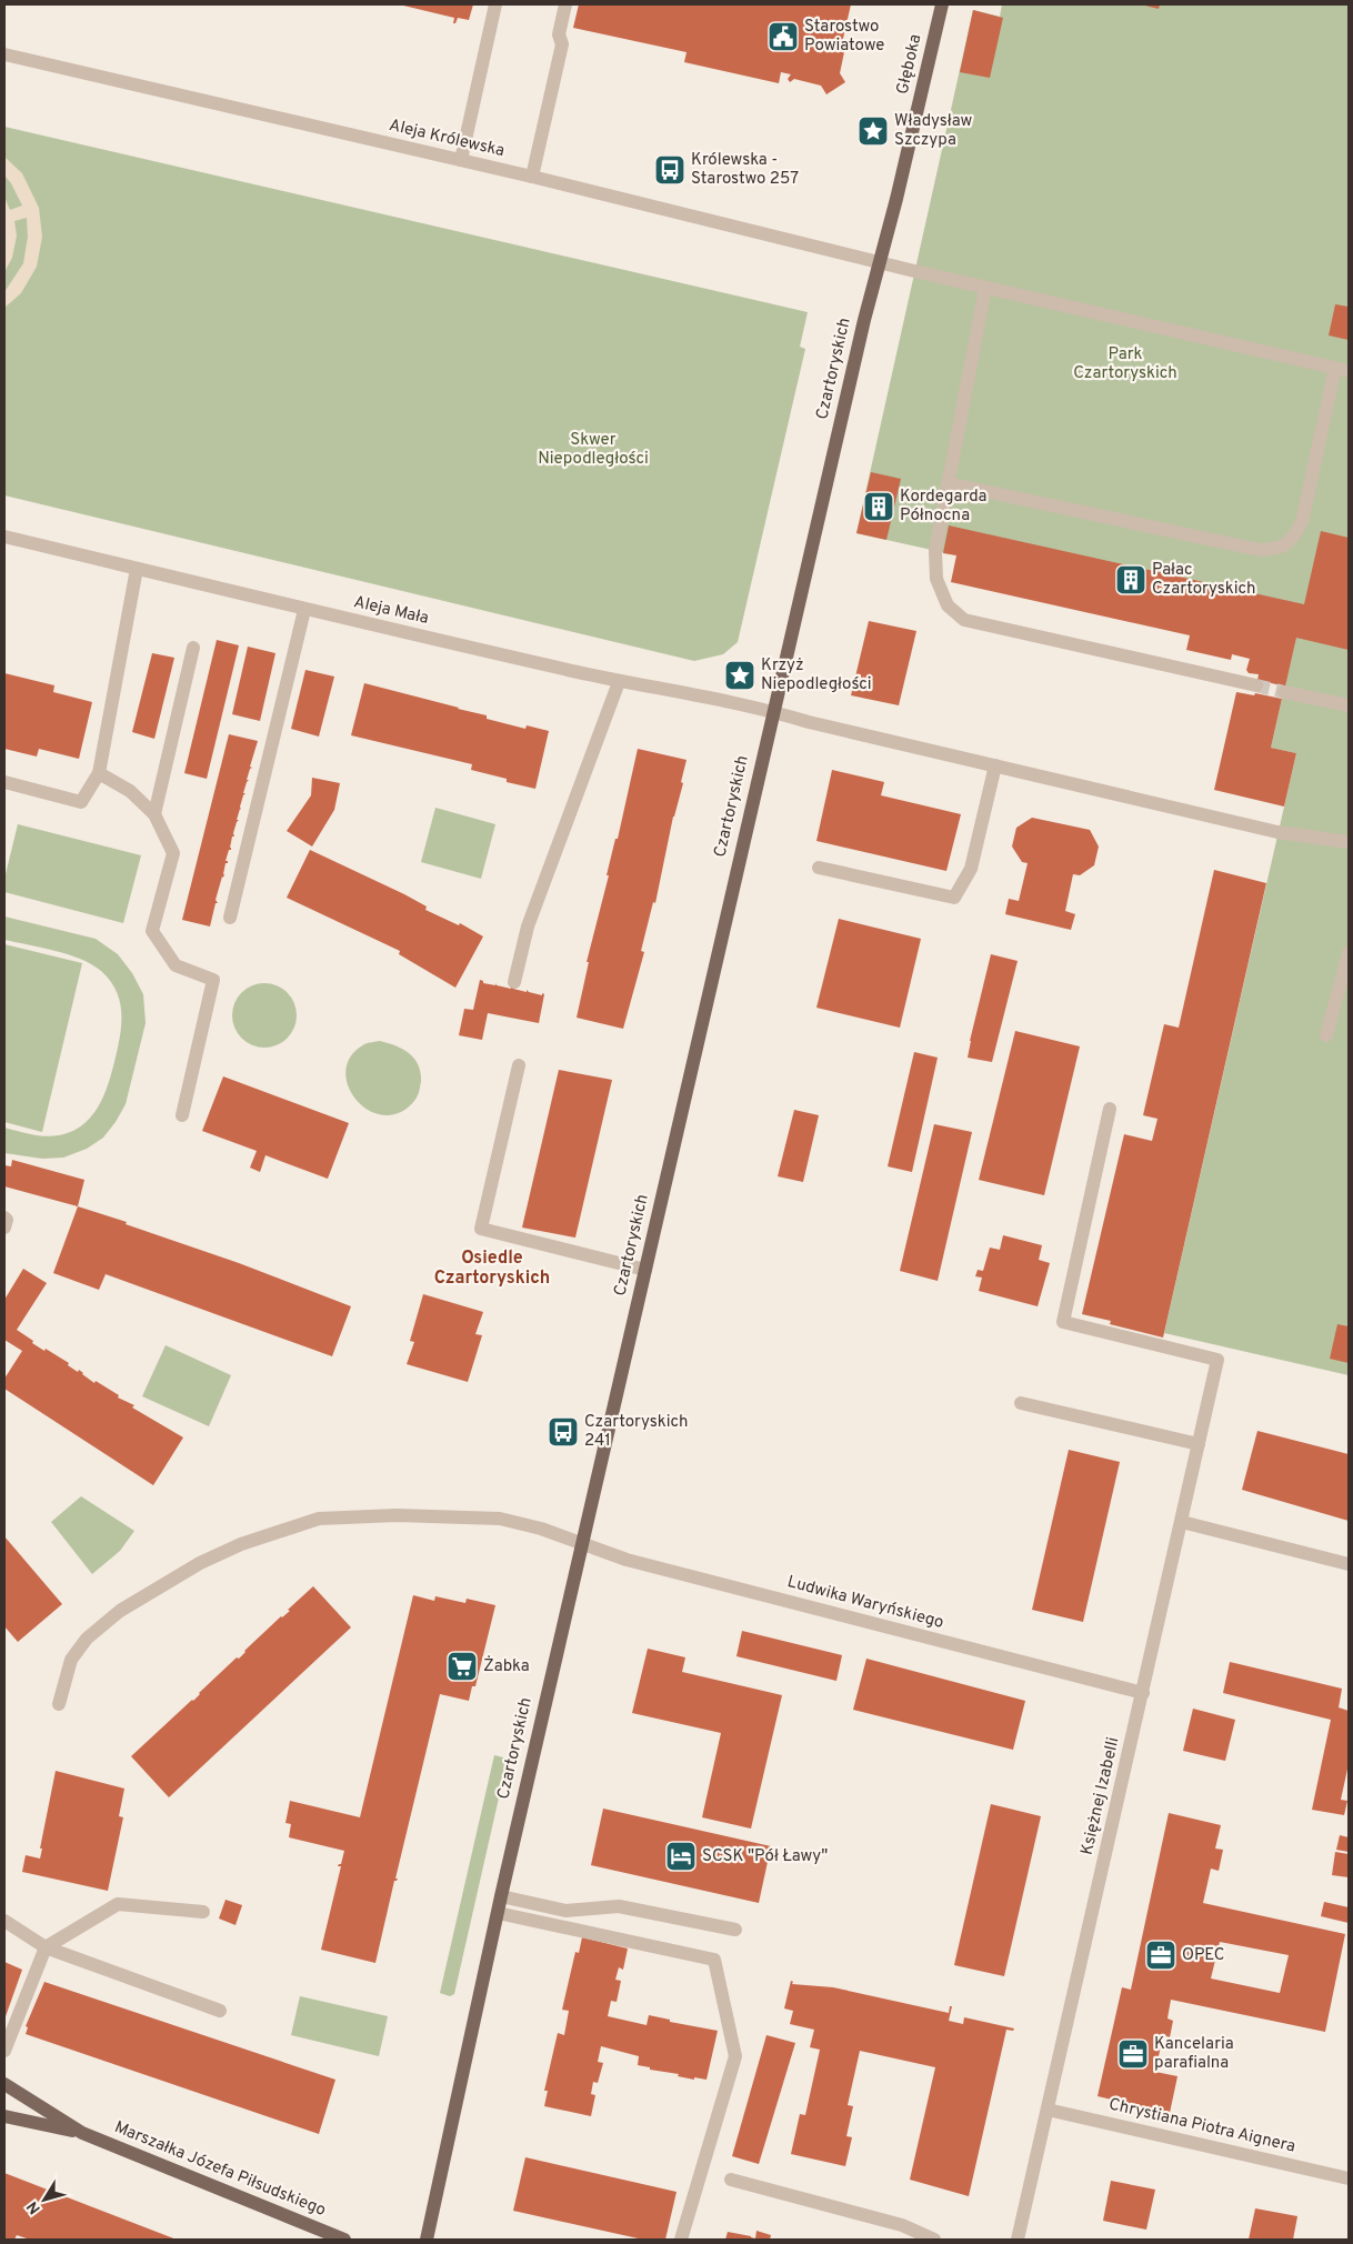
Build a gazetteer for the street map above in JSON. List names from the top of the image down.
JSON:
{
  "streets": {
    "main road": ["Głęboka", "Czartoryskich", "Marszałka Józefa Piłsudskiego"],
    "street": [
      "Aleja Królewska",
      "Aleja Mała",
      "Ludwika Waryńskiego",
      "Księżnej Izabelli",
      "Chrystiana Piotra Aignera"
    ]
  },
  "crossings": [
    ["Głęboka", "Aleja Królewska"],
    ["Głęboka", "Czartoryskich"],
    ["Aleja Królewska", "Czartoryskich"],
    ["Czartoryskich", "Aleja Mała"],
    ["Czartoryskich", "Ludwika Waryńskiego"],
    ["Ludwika Waryńskiego", "Księżnej Izabelli"],
    ["Księżnej Izabelli", "Chrystiana Piotra Aignera"]
  ],
  "districts": ["Osiedle Czartoryskich"],
  "parks": ["Park Czartoryskich", "Skwer Niepodległości"],
  "places": {
    "public building": ["Starostwo Powiatowe"],
    "place": ["Władysław Szczypa", "Krzyż Niepodległości"],
    "bus stop": ["Królewska - Starostwo 257", "Czartoryskich 241"],
    "building": ["Kordegarda Północna", "Pałac Czartoryskich"],
    "supermarket": ["Żabka"],
    "hotel": ["SCSK \"Pół Ławy\""],
    "office": ["OPEC", "Kancelaria parafialna"]
  },
  "north": "bottom left"
}
